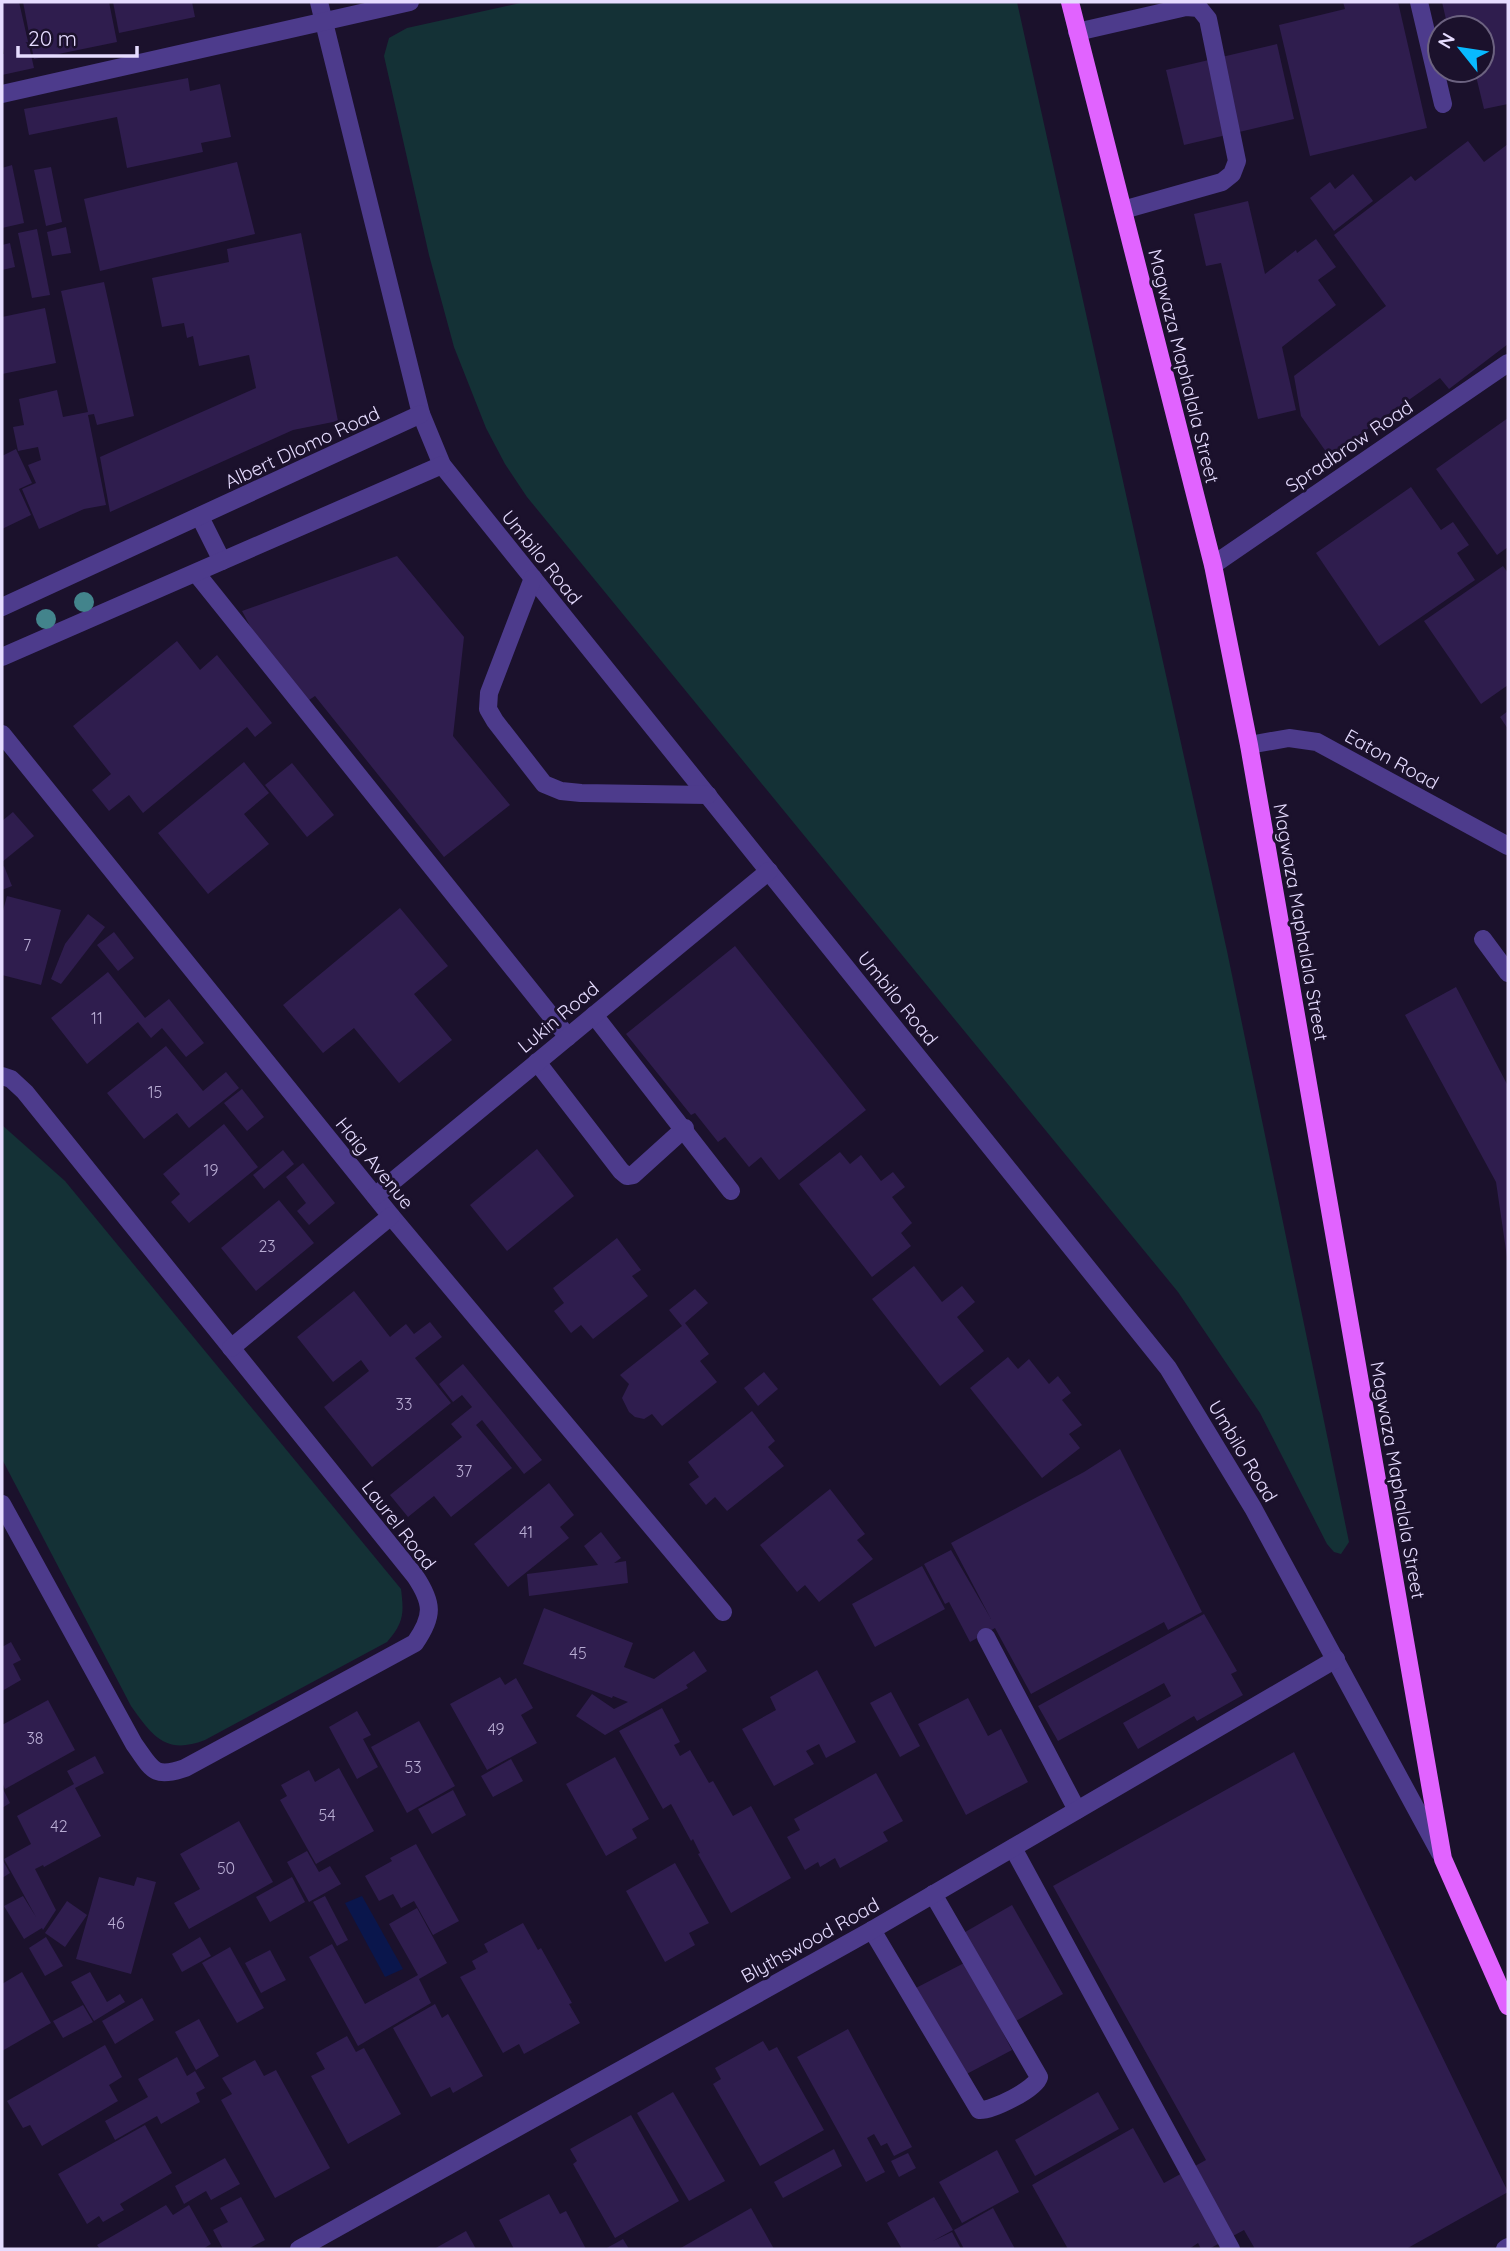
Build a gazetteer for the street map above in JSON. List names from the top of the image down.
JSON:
{
  "streets": {
    "main road": ["Magwaza Maphalala Street", "Umbilo Road"],
    "street": [
      "Spradbrow Road",
      "Albert Dlomo Road",
      "Eaton Road",
      "Lukin Road",
      "Haig Avenue",
      "Laurel Road",
      "Blythswood Road"
    ]
  },
  "crossings": [
    ["Magwaza Maphalala Street", "Spradbrow Road"],
    ["Magwaza Maphalala Street", "Umbilo Road"],
    ["Magwaza Maphalala Street", "Eaton Road"],
    ["Albert Dlomo Road", "Umbilo Road"],
    ["Umbilo Road", "Lukin Road"],
    ["Umbilo Road", "Blythswood Road"],
    ["Lukin Road", "Haig Avenue"]
  ],
  "house_numbers": [
    "7",
    "11",
    "15",
    "19",
    "23",
    "33",
    "37",
    "41",
    "45",
    "49",
    "38",
    "53",
    "54",
    "42",
    "50",
    "46"
  ],
  "scale_bar": "20 m",
  "north": "top left"
}
